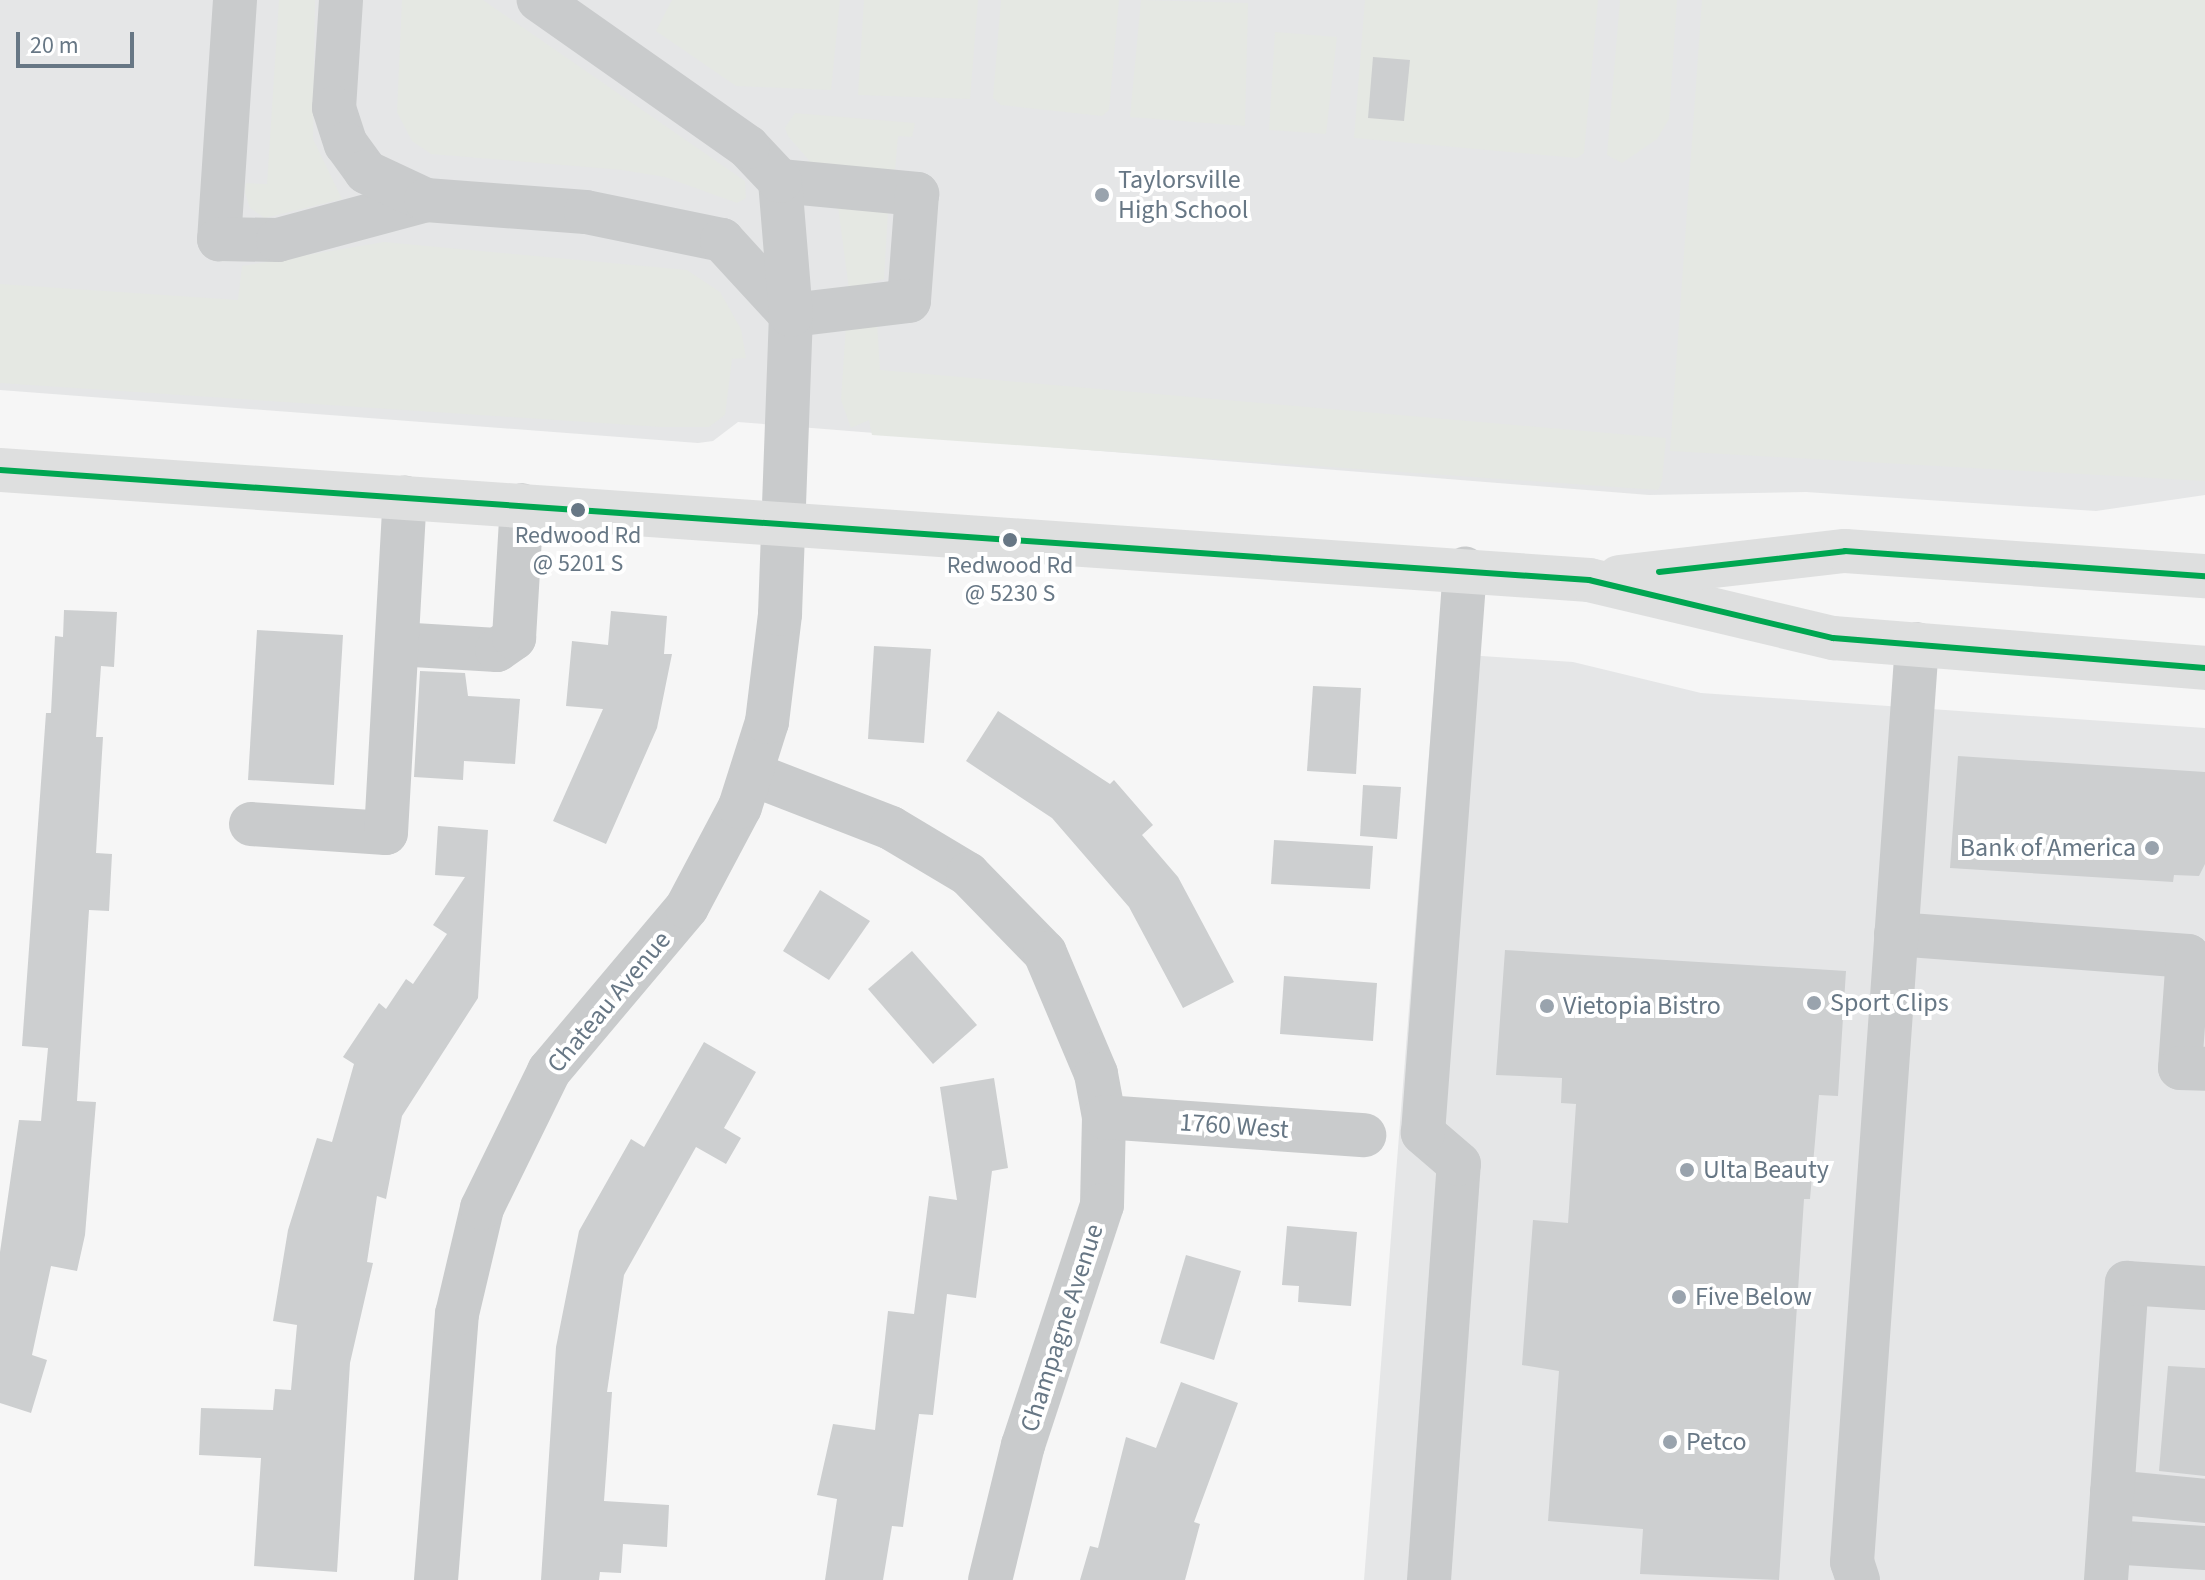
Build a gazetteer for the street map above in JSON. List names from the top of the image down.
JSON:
{
  "streets": {
    "street": ["Chateau Avenue", "1760 West", "Champagne Avenue"]
  },
  "crossings": [
    ["Chateau Avenue", "Champagne Avenue"],
    ["1760 West", "Champagne Avenue"]
  ],
  "places": [
    "Taylorsville High School",
    "Redwood Rd @ 5201 S",
    "Redwood Rd @ 5230 S",
    "Bank of America",
    "Sport Clips",
    "Vietopia Bistro",
    "Ulta Beauty",
    "Five Below",
    "Petco"
  ],
  "scale_bar": "20 m"
}
